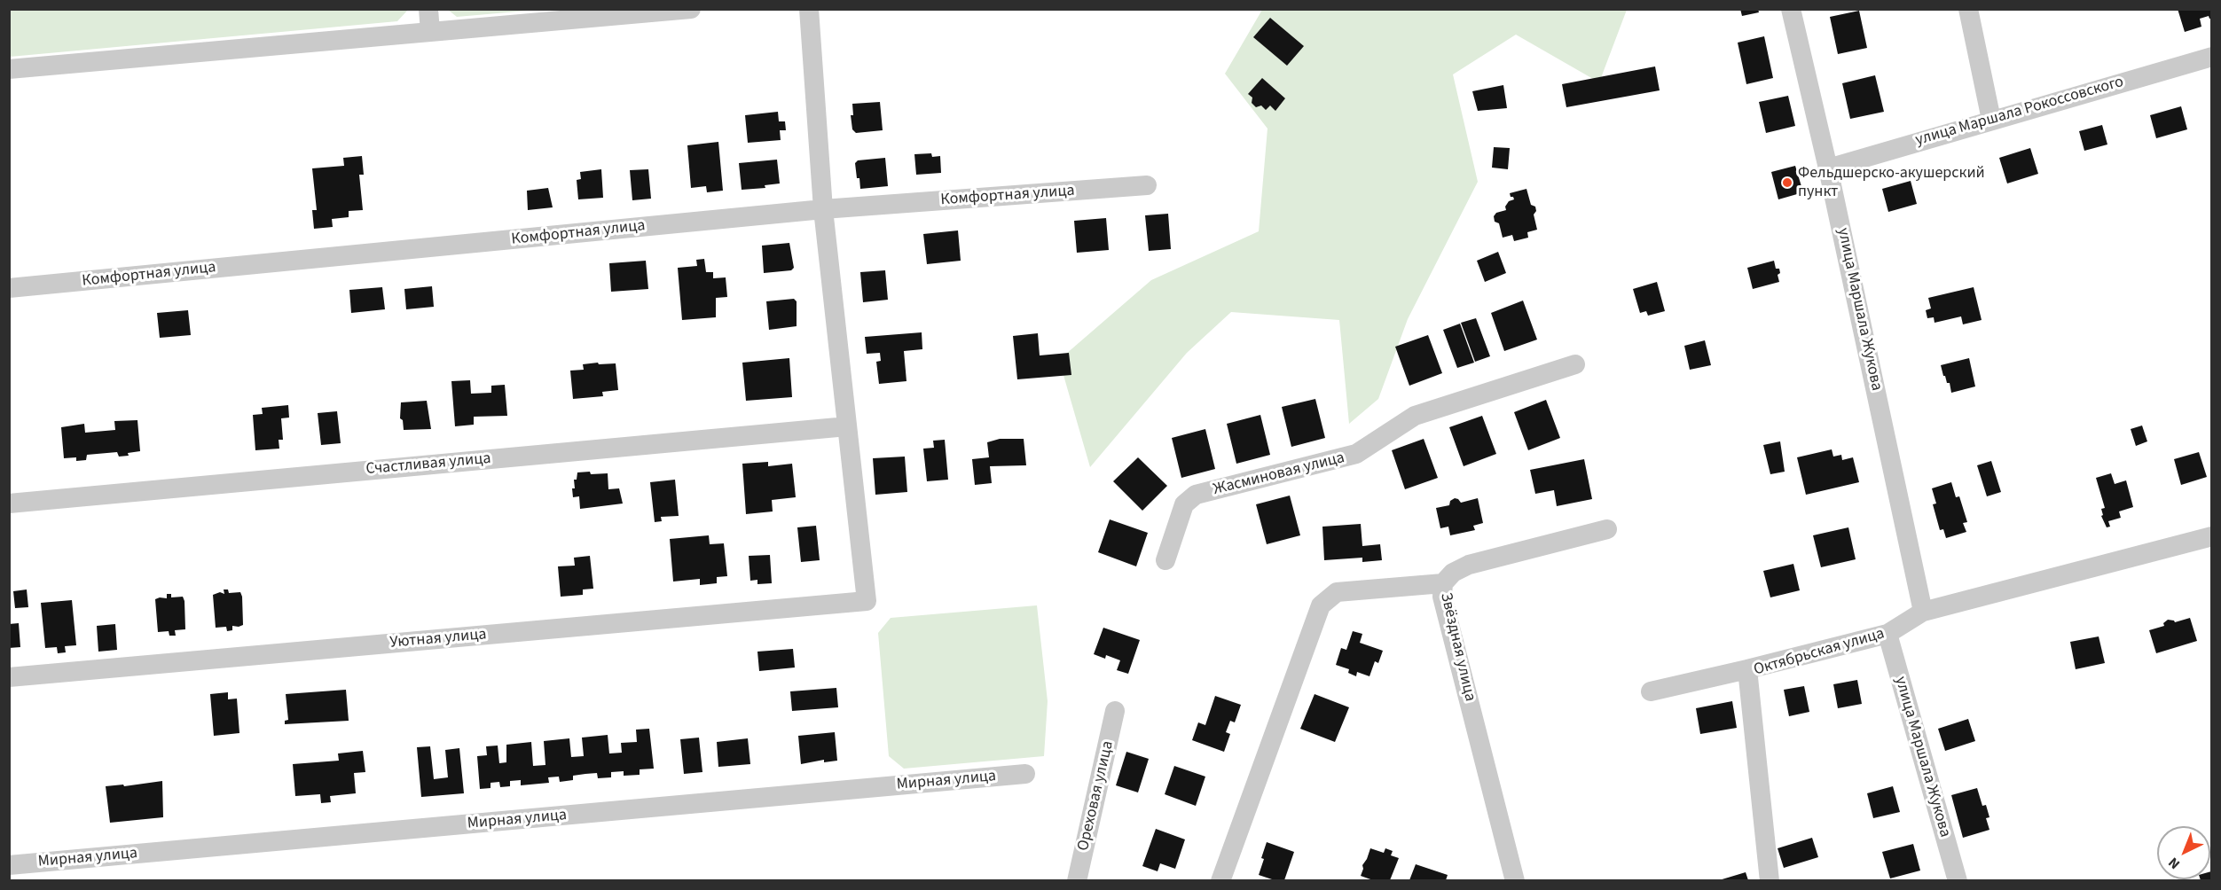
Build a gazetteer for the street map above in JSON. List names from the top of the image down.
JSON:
{
  "streets": {
    "street": [
      "улица Маршала Рокоссовского",
      "Комфортная улица",
      "улица Маршала Жукова",
      "Счастливая улица",
      "Жасминовая улица",
      "Уютная улица",
      "Звёздная улица",
      "Октябрьская улица",
      "Мирная улица",
      "Ореховая улица"
    ]
  },
  "crossings": [
    ["улица Маршала Рокоссовского", "улица Маршала Жукова"],
    ["улица Маршала Жукова", "Октябрьская улица"],
    ["Счастливая улица", "Уютная улица"]
  ],
  "places": ["Фельдшерско-акушерский пункт"],
  "north": "bottom left"
}
